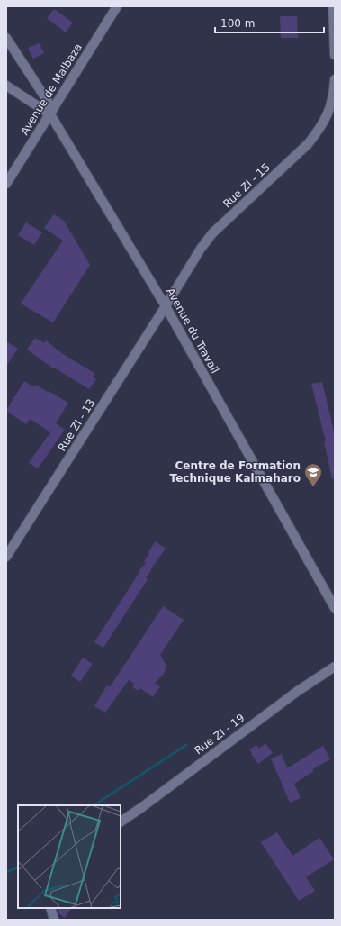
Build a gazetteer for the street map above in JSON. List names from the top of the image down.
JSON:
{
  "streets": {
    "street": [
      "Avenue de Malbaza",
      "Rue ZI - 15",
      "Avenue du Travail",
      "Rue ZI - 13",
      "Rue ZI - 19"
    ]
  },
  "crossings": [
    ["Avenue de Malbaza", "Avenue du Travail"],
    ["Rue ZI - 15", "Avenue du Travail"],
    ["Rue ZI - 15", "Rue ZI - 13"],
    ["Avenue du Travail", "Rue ZI - 13"]
  ],
  "places": {
    "school or university": ["Centre de Formation Technique Kalmaharo"]
  },
  "scale_bar": "100 m"
}
